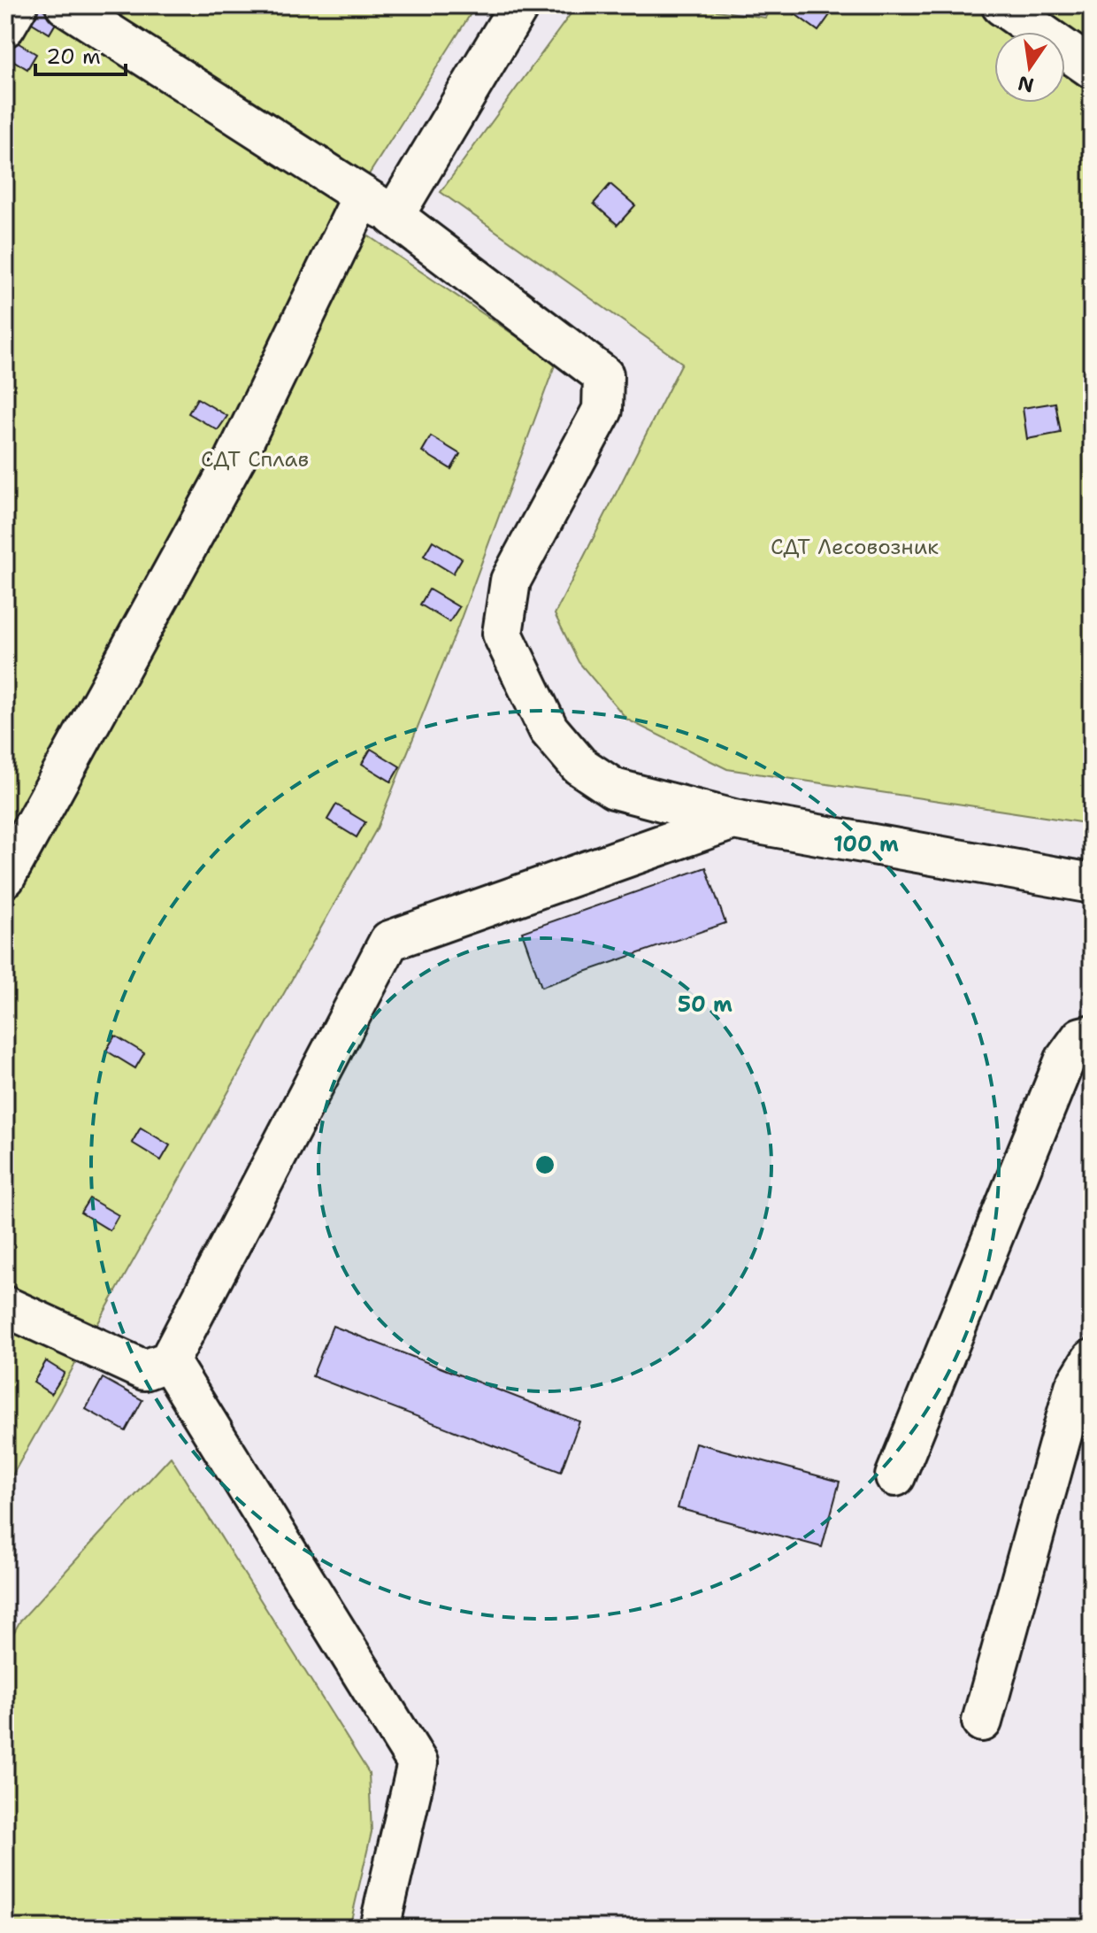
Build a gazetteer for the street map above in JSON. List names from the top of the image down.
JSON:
{
  "parks": ["СДТ Сплав", "СДТ Лесовозник"],
  "scale_bar": "20 m",
  "north": "bottom",
  "rings": ["100 m", "50 m"]
}
